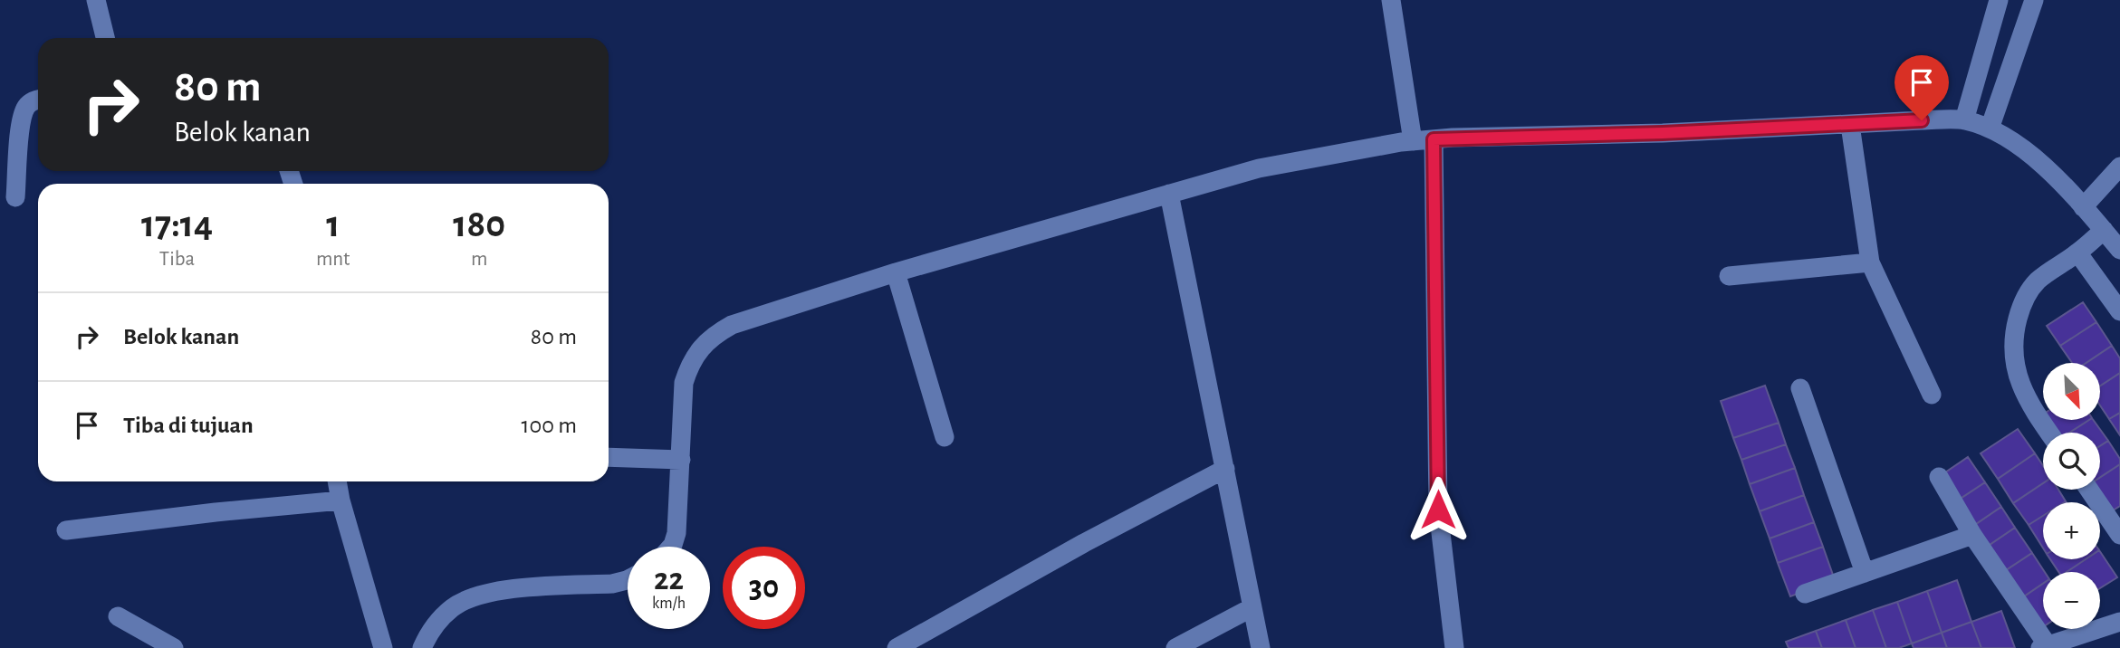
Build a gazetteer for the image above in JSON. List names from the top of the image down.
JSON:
{
  "north": "bottom right",
  "page": {
    "turn": ["80 m", "Belok kanan"],
    "eta": [
      "17:14",
      "Tiba",
      "1",
      "mnt",
      "180",
      "m"
    ],
    "list": [
      {
        "name": "Belok kanan",
        "value": "80 m"
      },
      {
        "name": "Tiba di tujuan",
        "value": "100 m"
      }
    ],
    "map_buttons": ["+", "−"],
    "speed": "22 km/h",
    "limit": "30"
  }
}
